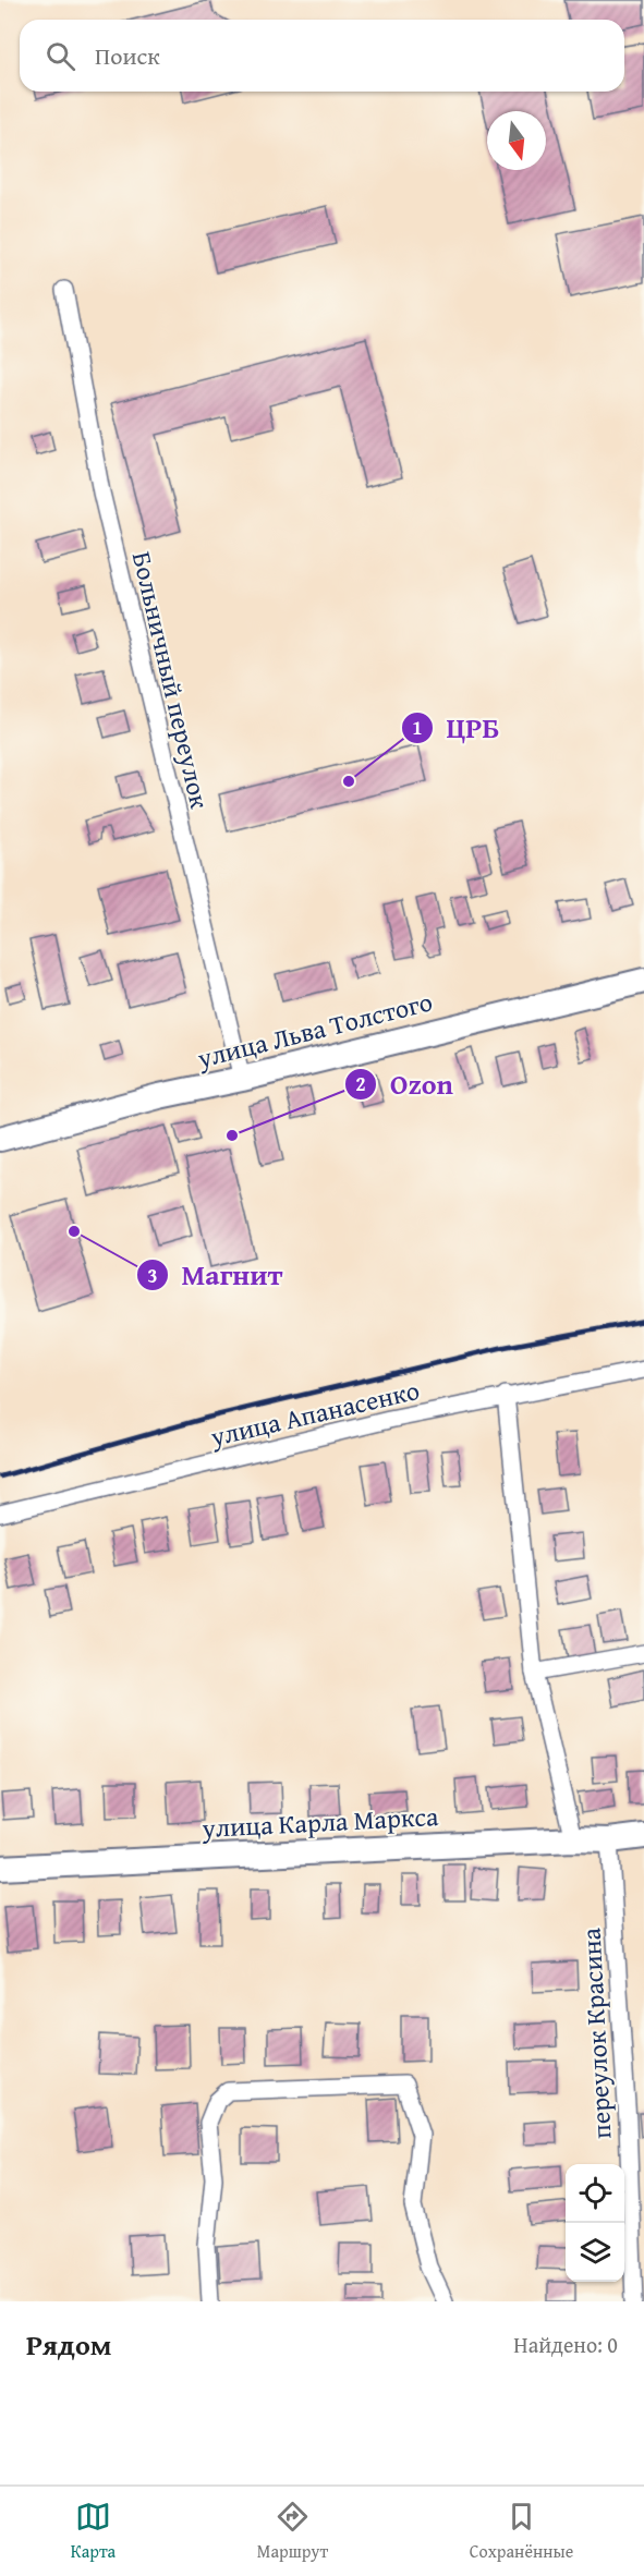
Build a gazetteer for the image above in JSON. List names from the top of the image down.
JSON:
{
  "streets": {
    "main road": ["улица Льва Толстого", "улица Карла Маркса"],
    "street": ["Больничный переулок", "улица Апанасенко", "переулок Красина"]
  },
  "crossings": [
    ["Больничный переулок", "улица Льва Толстого"],
    ["улица Карла Маркса", "переулок Красина"]
  ],
  "places": ["ЦРБ", "Ozon", "Магнит"],
  "north": "bottom",
  "page": {
    "search": "Поиск",
    "heading": ["Рядом", "Найдено: 0"],
    "nav": ["Карта", "Маршрут", "Сохранённые"]
  }
}
